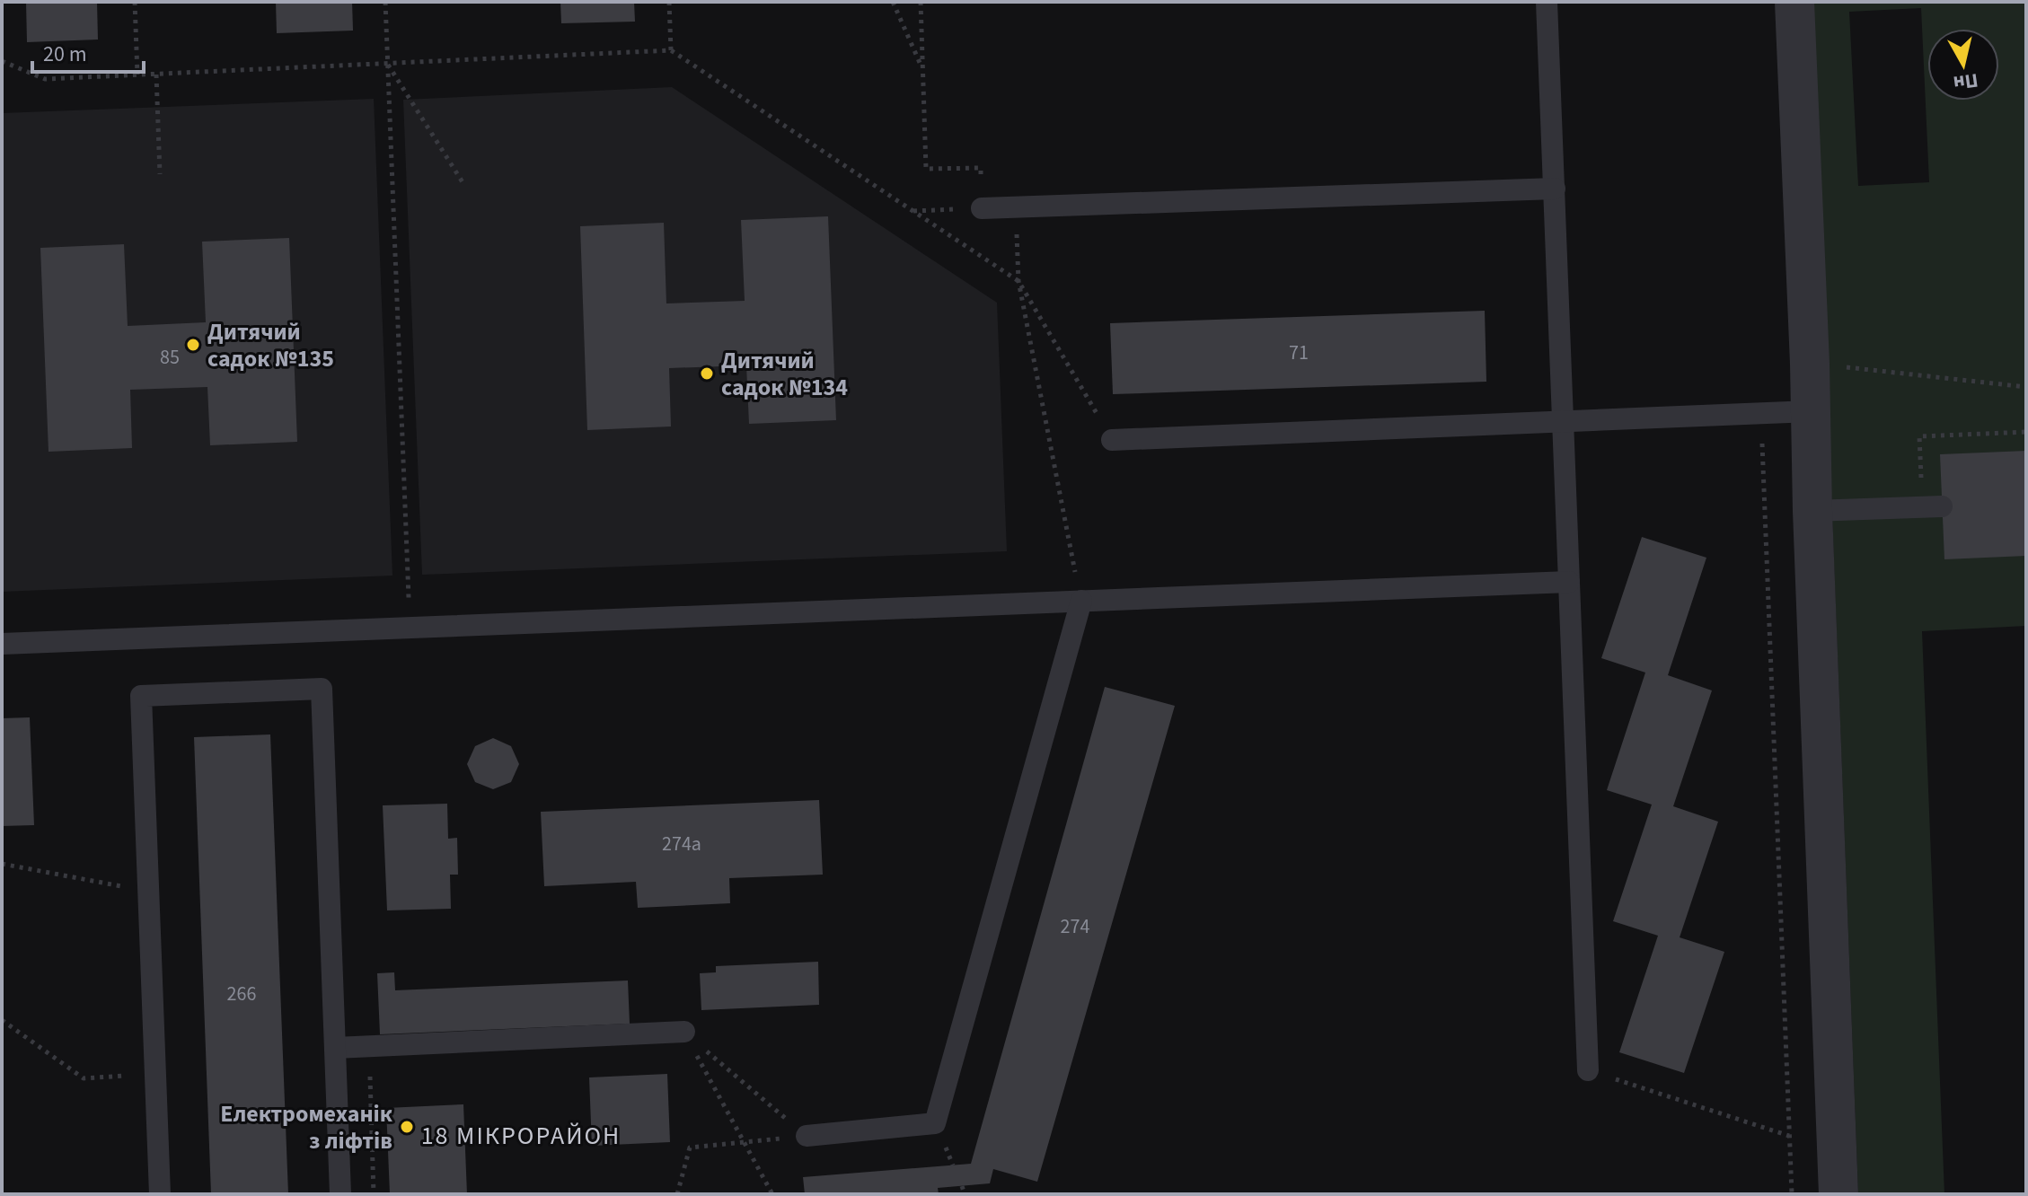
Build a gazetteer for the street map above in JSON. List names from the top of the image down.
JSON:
{
  "districts": ["18 МІКРОРАЙОН"],
  "places": ["Дитячий садок №135", "Дитячий садок №134", "Електромеханік з ліфтів"],
  "house_numbers": [
    "71",
    "85",
    "274а",
    "274",
    "266"
  ],
  "scale_bar": "20 m",
  "north": "bottom"
}
